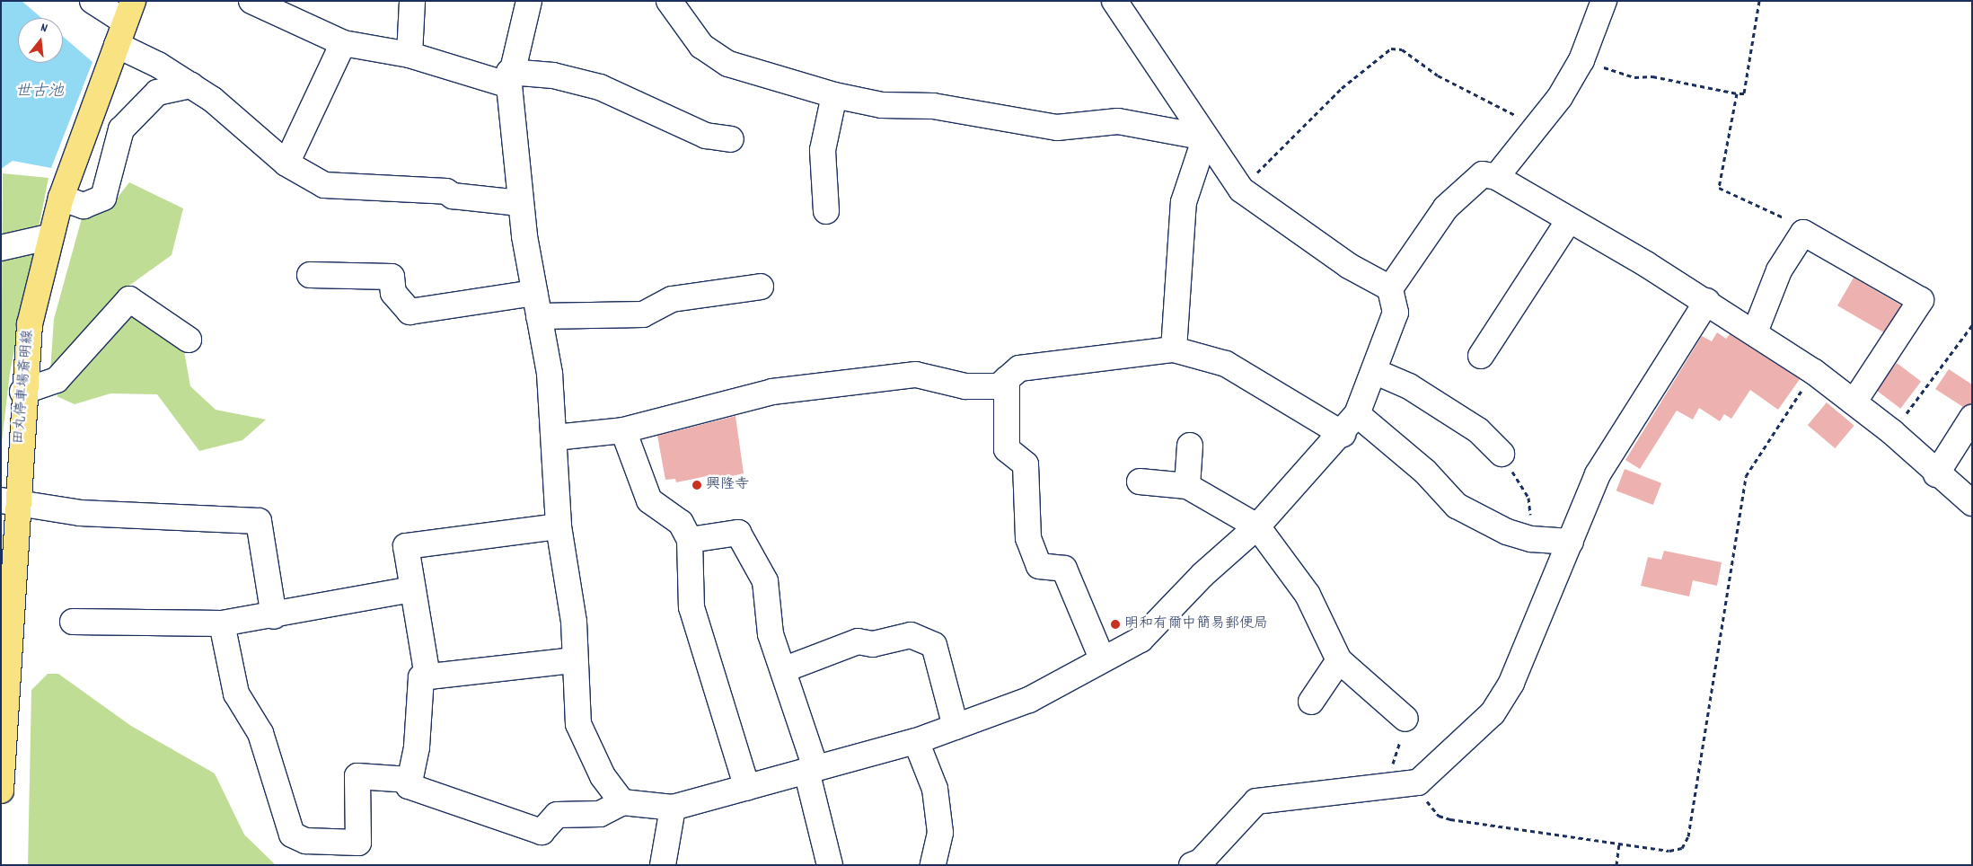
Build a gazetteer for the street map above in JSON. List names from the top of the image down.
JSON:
{
  "streets": {
    "main road": ["田丸停車場斎明線"]
  },
  "water": ["世古池"],
  "places": ["興隆寺", "明和有爾中簡易郵便局"],
  "north": "top"
}
